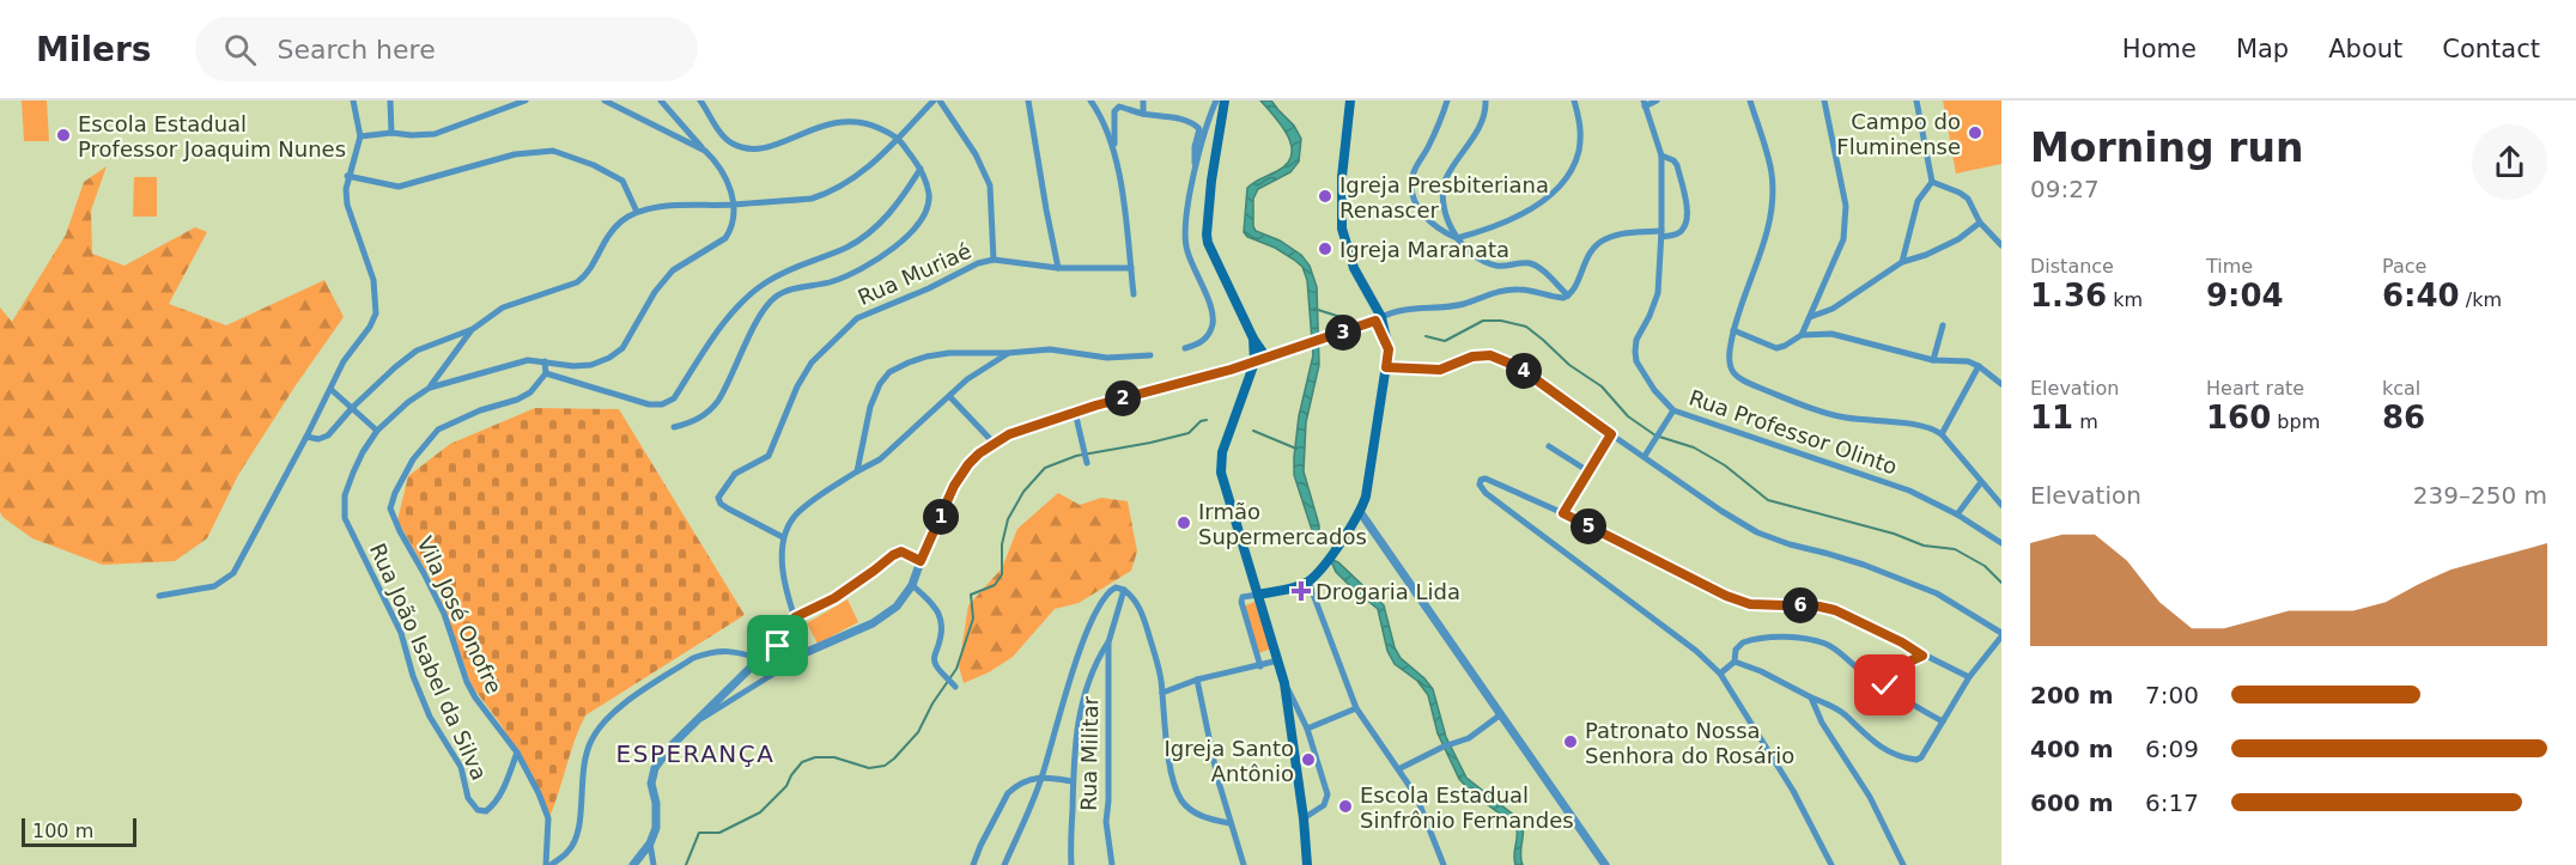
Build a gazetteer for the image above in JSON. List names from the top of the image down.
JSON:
{
  "streets": {
    "street": [
      "Rua Muriaé",
      "Rua Professor Olinto",
      "Vila José Onofre",
      "Rua João Isabel da Silva",
      "Rua Militar"
    ]
  },
  "crossings": [
    ["Vila José Onofre", "Rua João Isabel da Silva"]
  ],
  "districts": ["ESPERANÇA"],
  "places": {
    "other": [
      "Campo do Fluminense",
      "Escola Estadual Professor Joaquim Nunes",
      "Igreja Presbiteriana Renascer",
      "Igreja Maranata",
      "Irmão Supermercados",
      "Patronato Nossa Senhora do Rosário",
      "Igreja Santo Antônio",
      "Escola Estadual Sinfrônio Fernandes"
    ],
    "health": ["Drogaria Lida"]
  },
  "scale_bar": "100 m",
  "page": {
    "header": "Milers",
    "search": "Search here",
    "nav": [
      "Home",
      "Map",
      "About",
      "Contact"
    ],
    "heading": ["Morning run", "09:27"],
    "stats": [
      ["Distance", "1.36 km"],
      ["Time", "9:04"],
      ["Pace", "6:40 /km"],
      ["Elevation", "11 m"],
      ["Heart rate", "160 bpm"],
      ["kcal", "86"]
    ],
    "pins": [
      "3",
      "4",
      "2",
      "1",
      "5",
      "6"
    ],
    "chart": ["Elevation", "239–250 m"],
    "list": [
      {
        "name": "200 m",
        "note": "7:00"
      },
      {
        "name": "400 m",
        "note": "6:09"
      },
      {
        "name": "600 m",
        "note": "6:17"
      }
    ],
    "scale": "100 m"
  }
}
